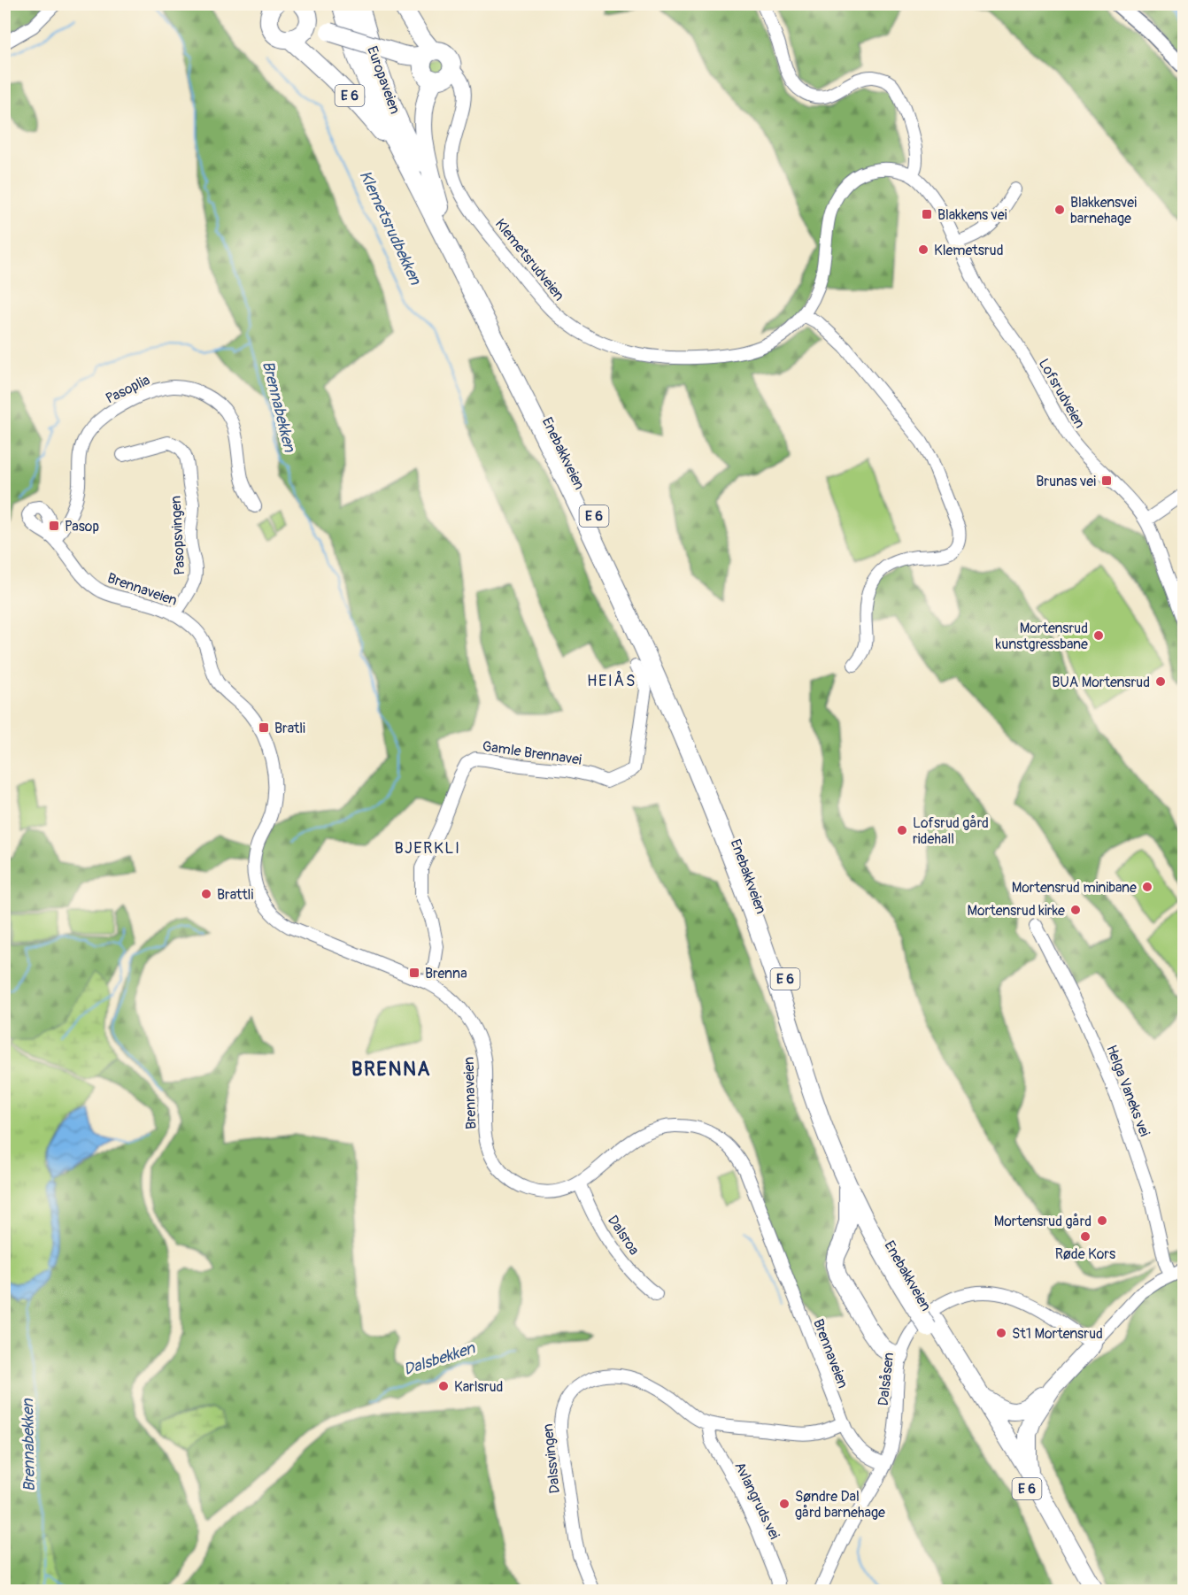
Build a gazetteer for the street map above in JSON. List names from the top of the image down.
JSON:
{
  "streets": {
    "highway": ["Europaveien", "E 6", "Enebakkveien"],
    "street": [
      "Klemetsrudveien",
      "Pasoplia",
      "Lofsrudveien",
      "Pasopsvingen",
      "Brennaveien",
      "Gamle Brennavei",
      "Helga Vaneks vei",
      "Dalsroa",
      "Dalsåsen",
      "Dalssvingen",
      "Avlangruds vei"
    ]
  },
  "crossings": [
    ["Europaveien", "E 6"],
    ["Europaveien", "Enebakkveien"],
    ["E 6", "Klemetsrudveien"],
    ["E 6", "Enebakkveien"],
    ["E 6", "Dalsåsen"],
    ["Klemetsrudveien", "Lofsrudveien"],
    ["Pasoplia", "Brennaveien"],
    ["Pasopsvingen", "Brennaveien"],
    ["Brennaveien", "Gamle Brennavei"],
    ["Brennaveien", "Dalsroa"],
    ["Brennaveien", "Dalsåsen"],
    ["Brennaveien", "Dalssvingen"],
    ["Dalssvingen", "Avlangruds vei"]
  ],
  "districts": ["HEIÅS", "BJERKLI", "BRENNA"],
  "water": ["Klemetsrudbekken", "Brennabekken", "Dalsbekken"],
  "places": {
    "other": [
      "Blakkensvei barnehage",
      "Klemetsrud",
      "Mortensrud kunstgressbane",
      "BUA Mortensrud",
      "Lofsrud gård ridehall",
      "Mortensrud minibane",
      "Brattli",
      "Mortensrud kirke",
      "Mortensrud gård",
      "Røde Kors",
      "St1 Mortensrud",
      "Karlsrud",
      "Søndre Dal gård barnehage"
    ],
    "transit": [
      "Blakkens vei",
      "Brunas vei",
      "Pasop",
      "Bratli",
      "Brenna"
    ]
  }
}
